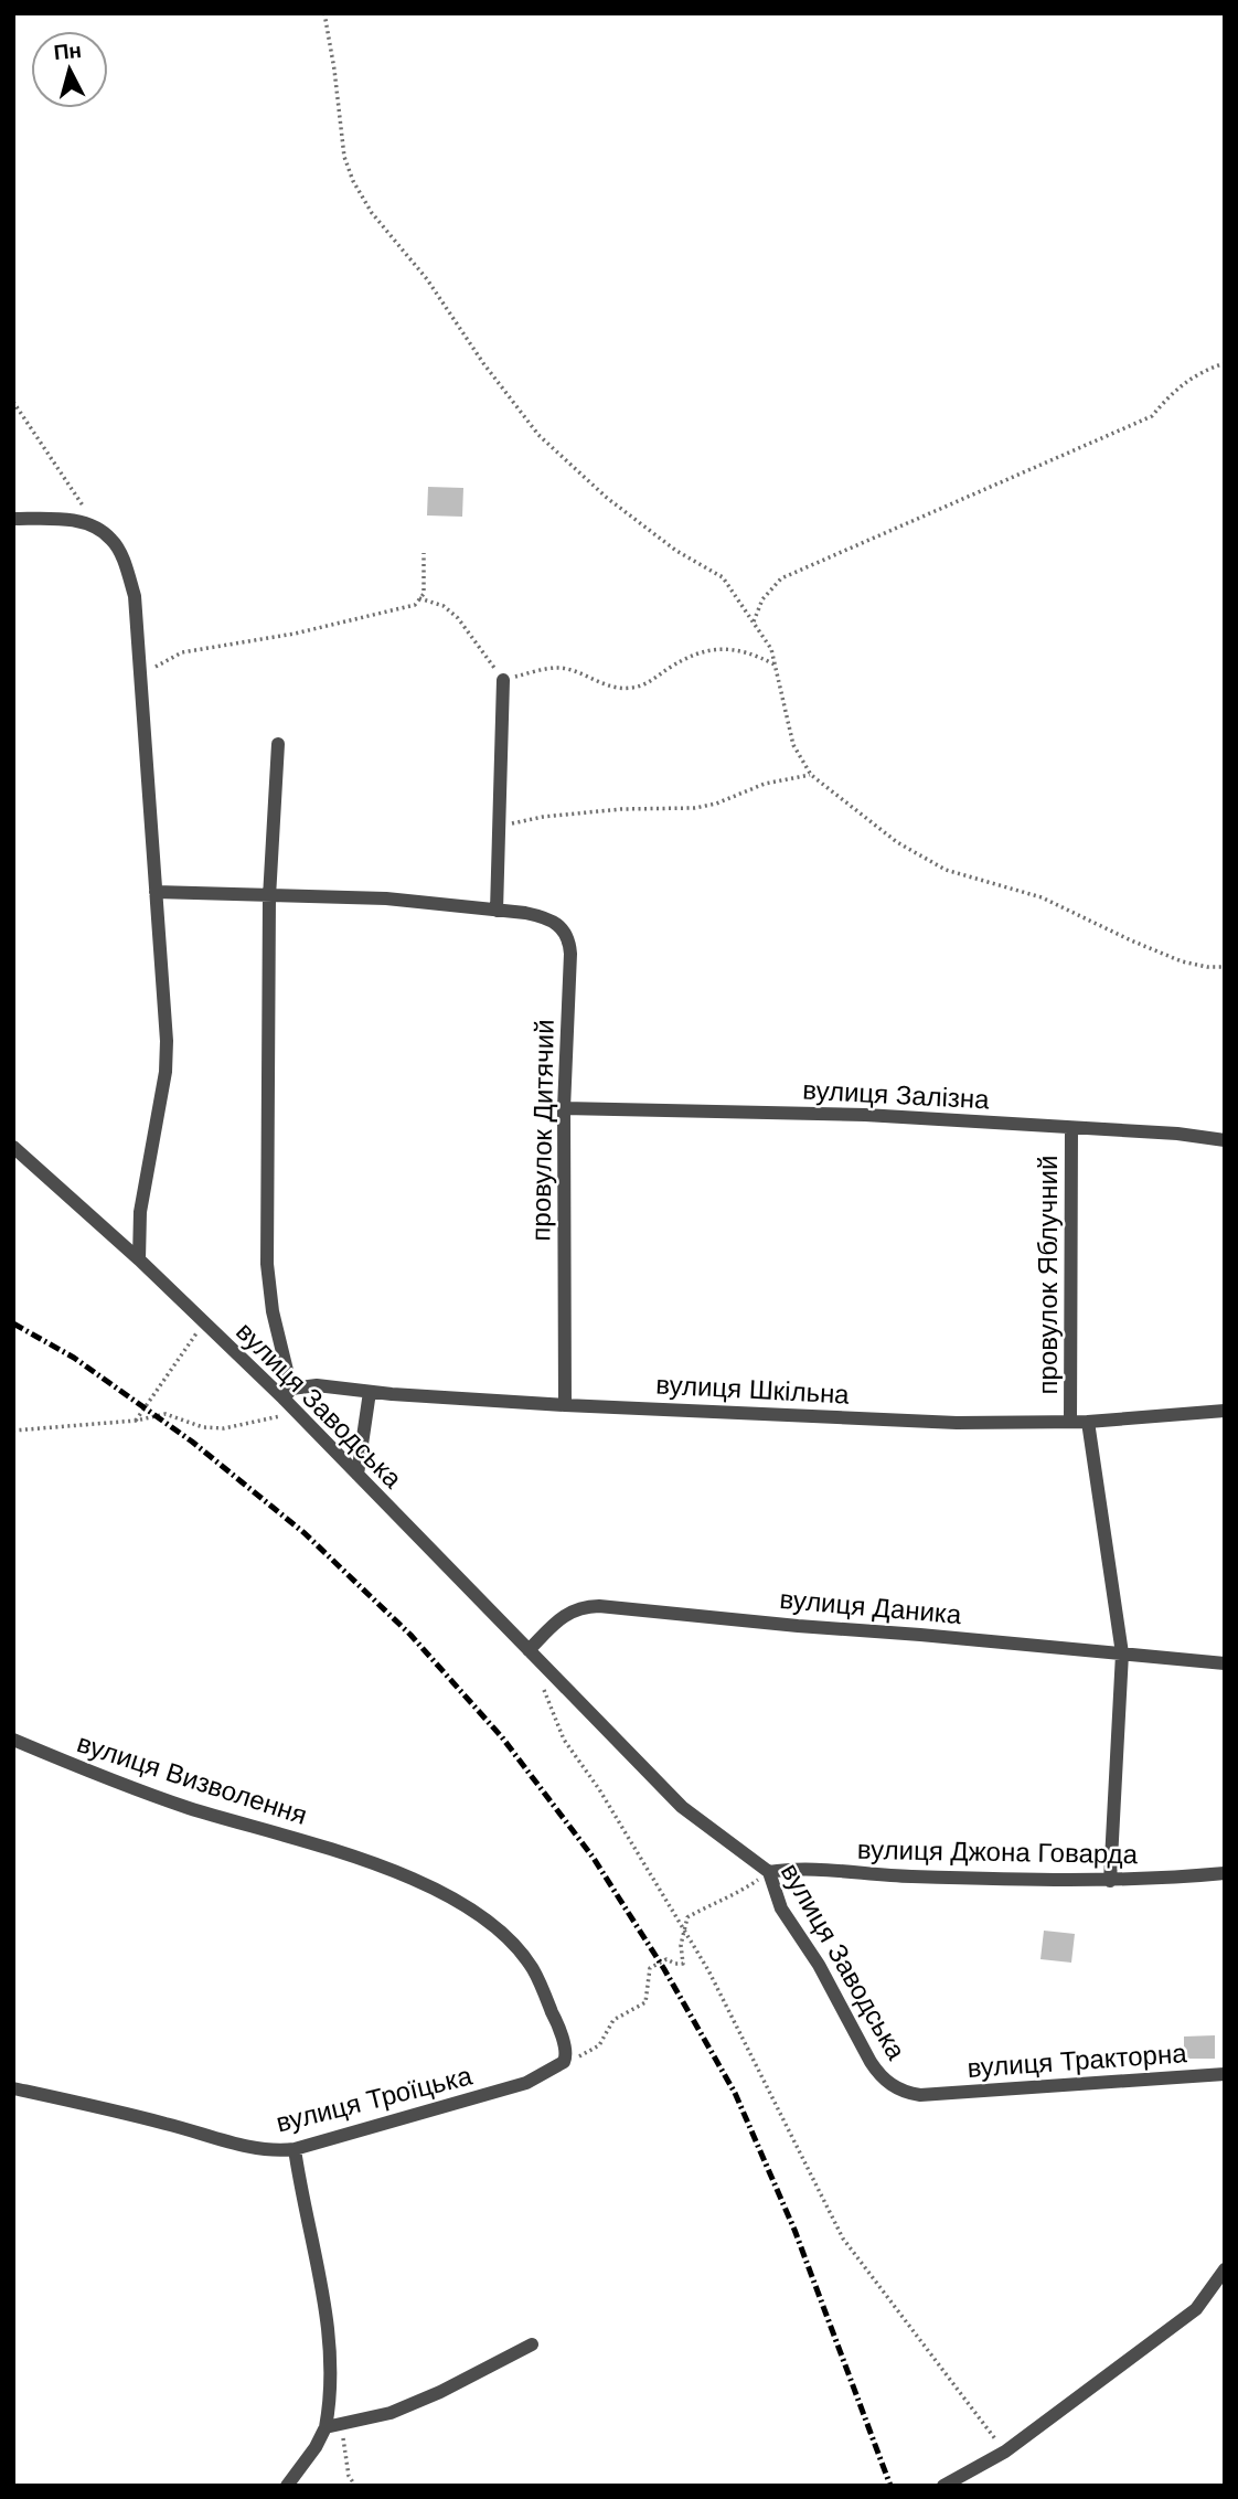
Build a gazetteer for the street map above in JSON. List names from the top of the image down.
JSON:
{
  "streets": {
    "street": [
      "вулиця Залізна",
      "провулок Дитячий",
      "провулок Яблучний",
      "вулиця Шкільна",
      "вулиця Заводська",
      "вулиця Даника",
      "вулиця Визволення",
      "вулиця Джона Говарда",
      "вулиця Тракторна",
      "вулиця Троїцька"
    ]
  },
  "crossings": [
    ["вулиця Залізна", "провулок Дитячий"],
    ["вулиця Залізна", "провулок Яблучний"],
    ["провулок Дитячий", "вулиця Шкільна"],
    ["провулок Яблучний", "вулиця Шкільна"],
    ["провулок Яблучний", "вулиця Даника"],
    ["провулок Яблучний", "вулиця Джона Говарда"],
    ["вулиця Шкільна", "вулиця Заводська"],
    ["вулиця Заводська", "вулиця Даника"],
    ["вулиця Заводська", "вулиця Джона Говарда"],
    ["вулиця Заводська", "вулиця Тракторна"],
    ["вулиця Визволення", "вулиця Троїцька"]
  ],
  "north": "top"
}
